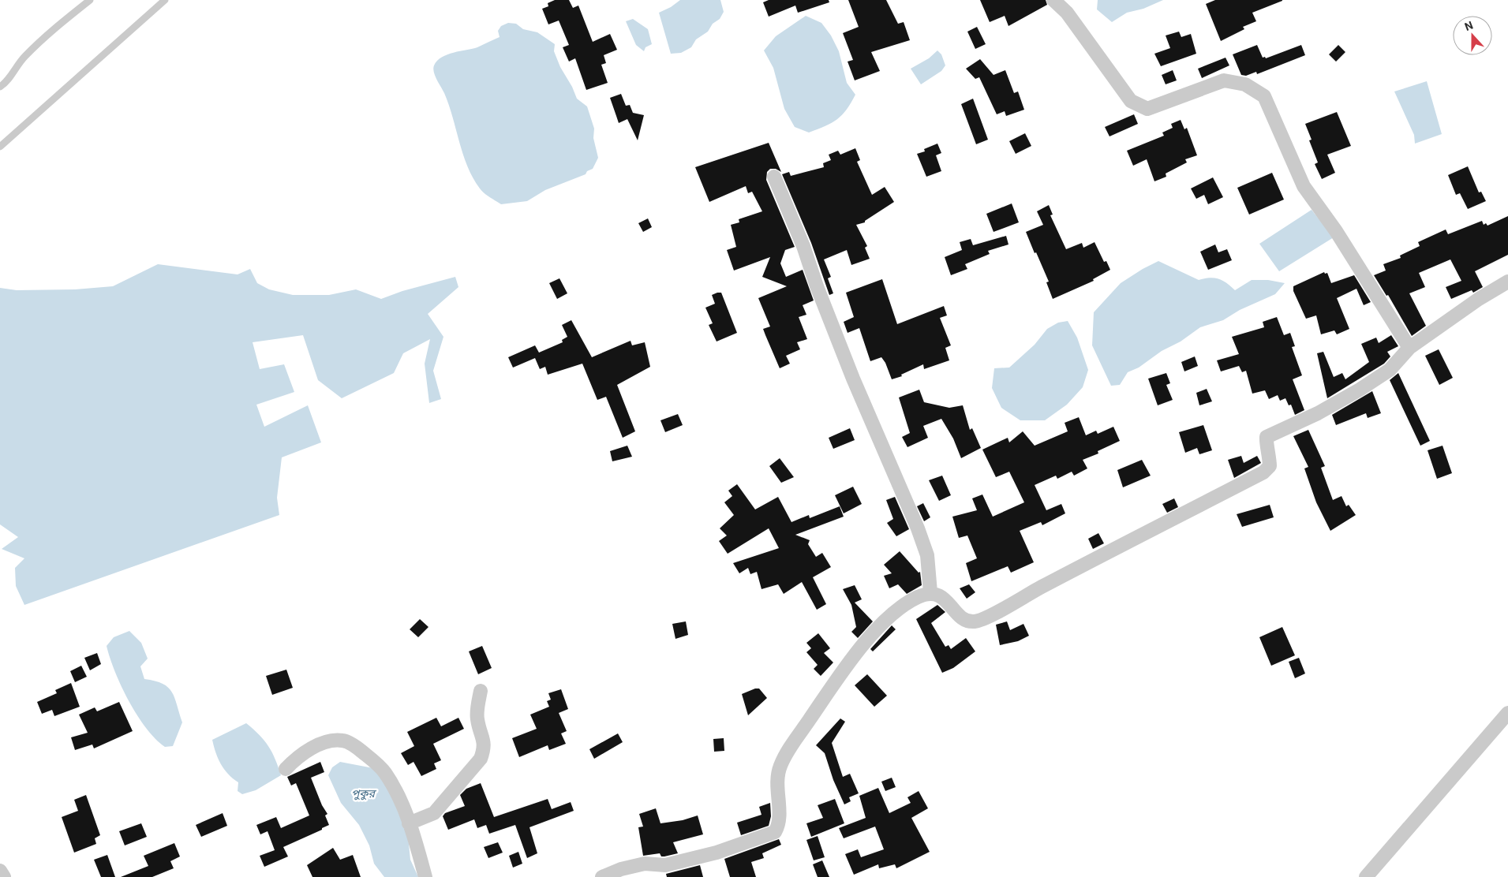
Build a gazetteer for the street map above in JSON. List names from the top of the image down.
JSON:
{
  "water": ["পুকুর"],
  "north": "top"
}
